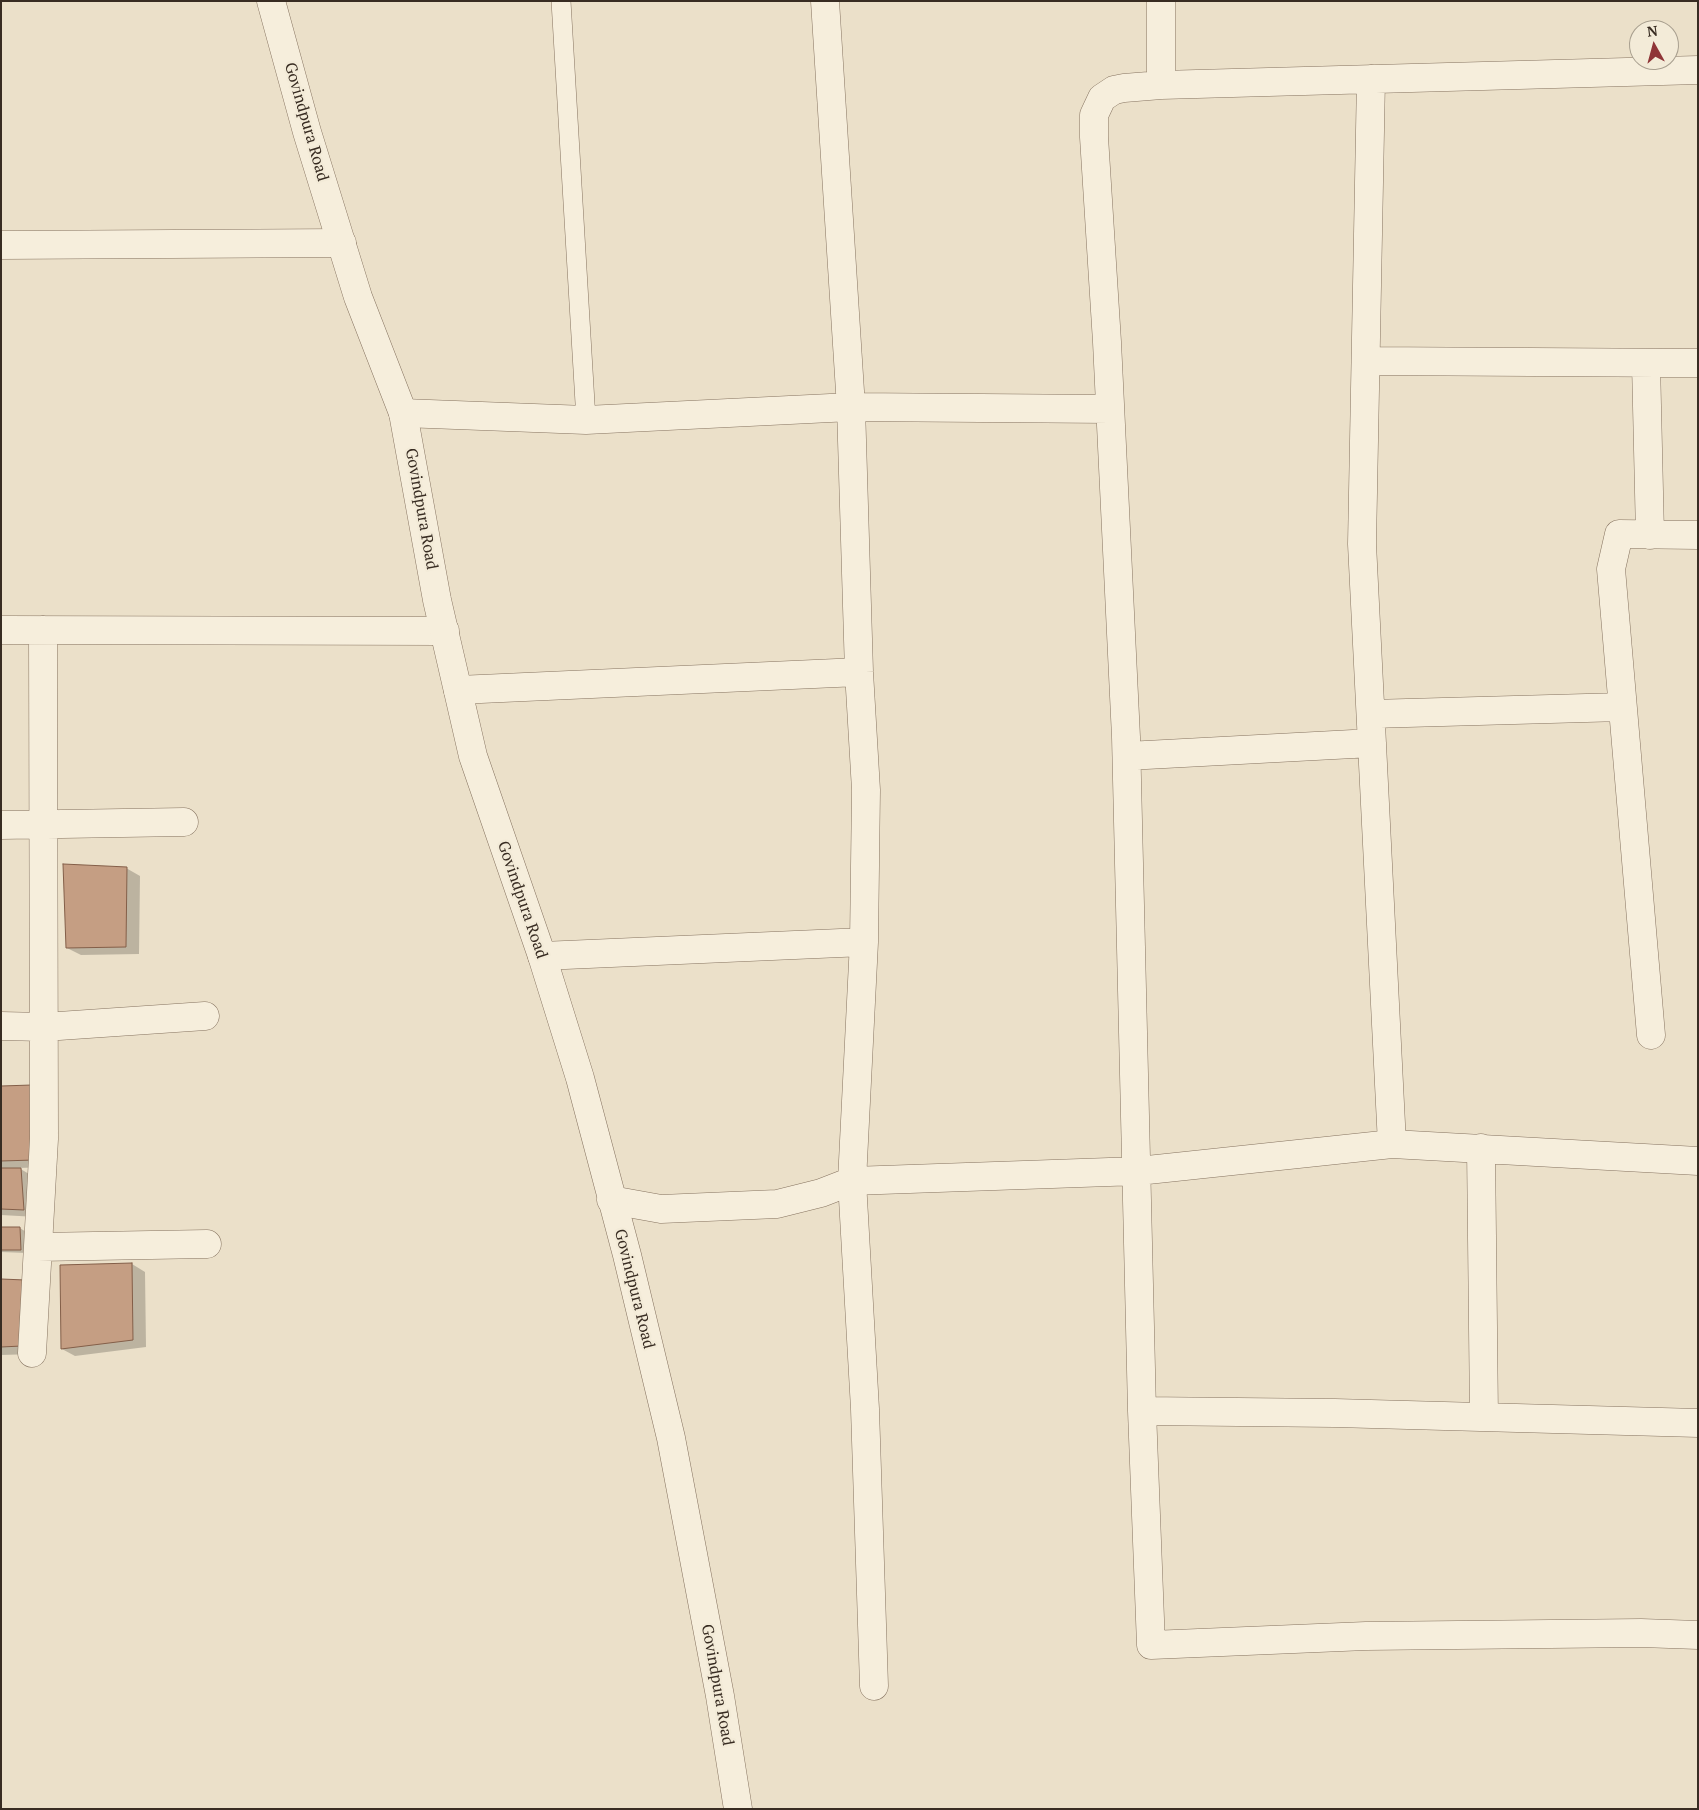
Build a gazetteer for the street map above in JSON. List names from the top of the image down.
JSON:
{
  "streets": {
    "street": ["Govindpura Road"]
  },
  "north": "top"
}
